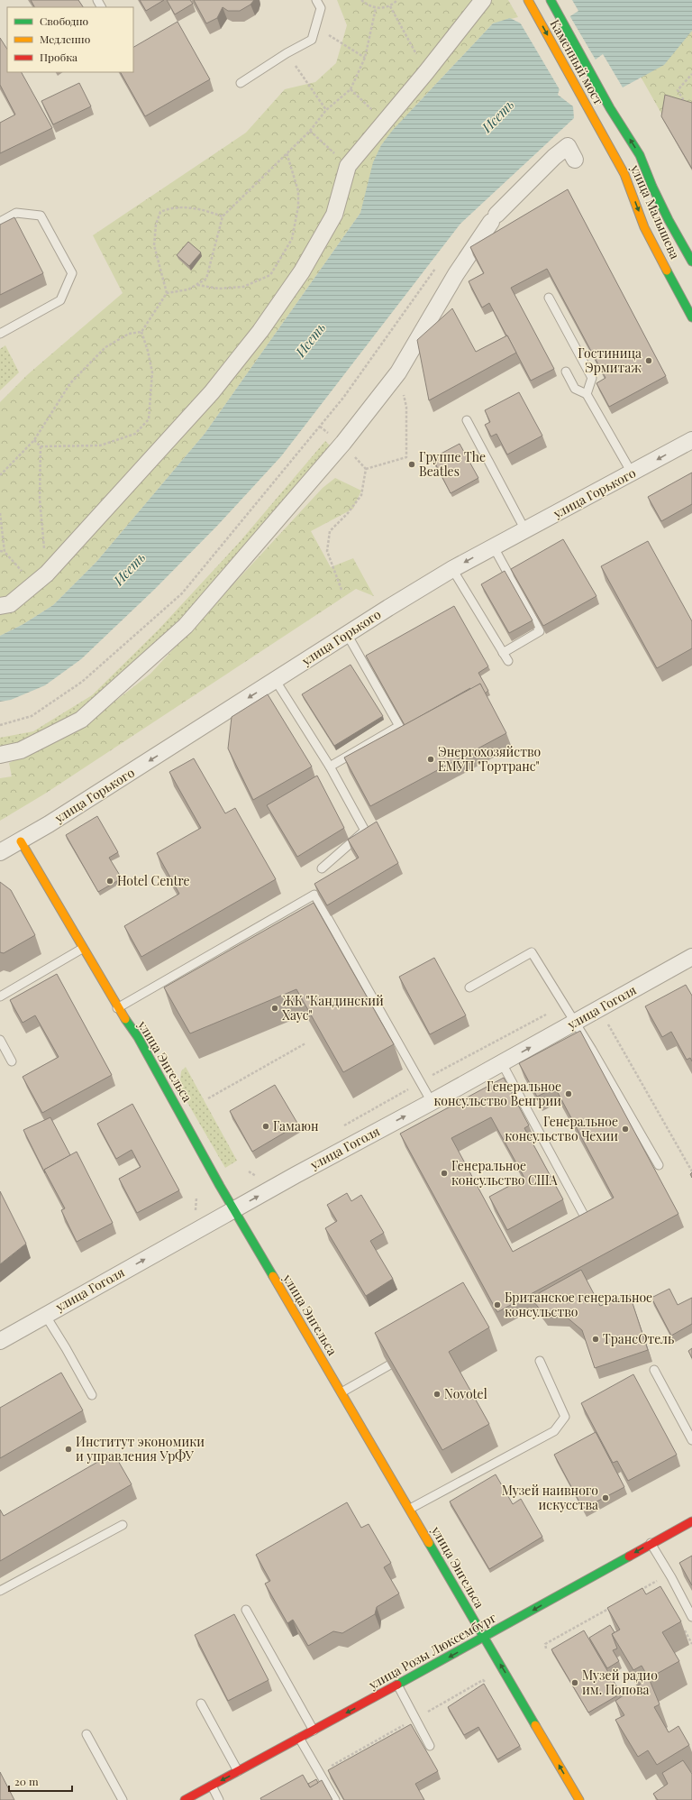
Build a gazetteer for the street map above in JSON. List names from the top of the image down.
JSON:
{
  "streets": {
    "main road": [
      "Каменный мост",
      "улица Малышева",
      "улица Энгельса",
      "улица Розы Люксембург"
    ],
    "street": ["улица Горького", "улица Гоголя"]
  },
  "crossings": [
    ["Каменный мост", "улица Малышева"],
    ["улица Горького", "улица Энгельса"],
    ["улица Гоголя", "улица Энгельса"],
    ["улица Энгельса", "улица Розы Люксембург"]
  ],
  "one_way": ["улица Гоголя", "улица Розы Люксембург"],
  "water": ["Исеть"],
  "places": [
    "Гостиница Эрмитаж",
    "Группе The Beatles",
    "Энергохозяйство ЕМУП \"Гортранс\"",
    "Hotel Centre",
    "ЖК \"Кандинский Хаус\"",
    "Генеральное консульство Венгрии",
    "Гамаюн",
    "Генеральное консульство Чехии",
    "Генеральное консульство США",
    "Британское генеральное консульство",
    "ТрансОтель",
    "Novotel",
    "Институт экономики и управления УрФУ",
    "Музей наивного искусства",
    "Музей радио им. Попова"
  ],
  "legend": ["Свободно", "Медленно", "Пробка"],
  "scale_bar": "20 m"
}
